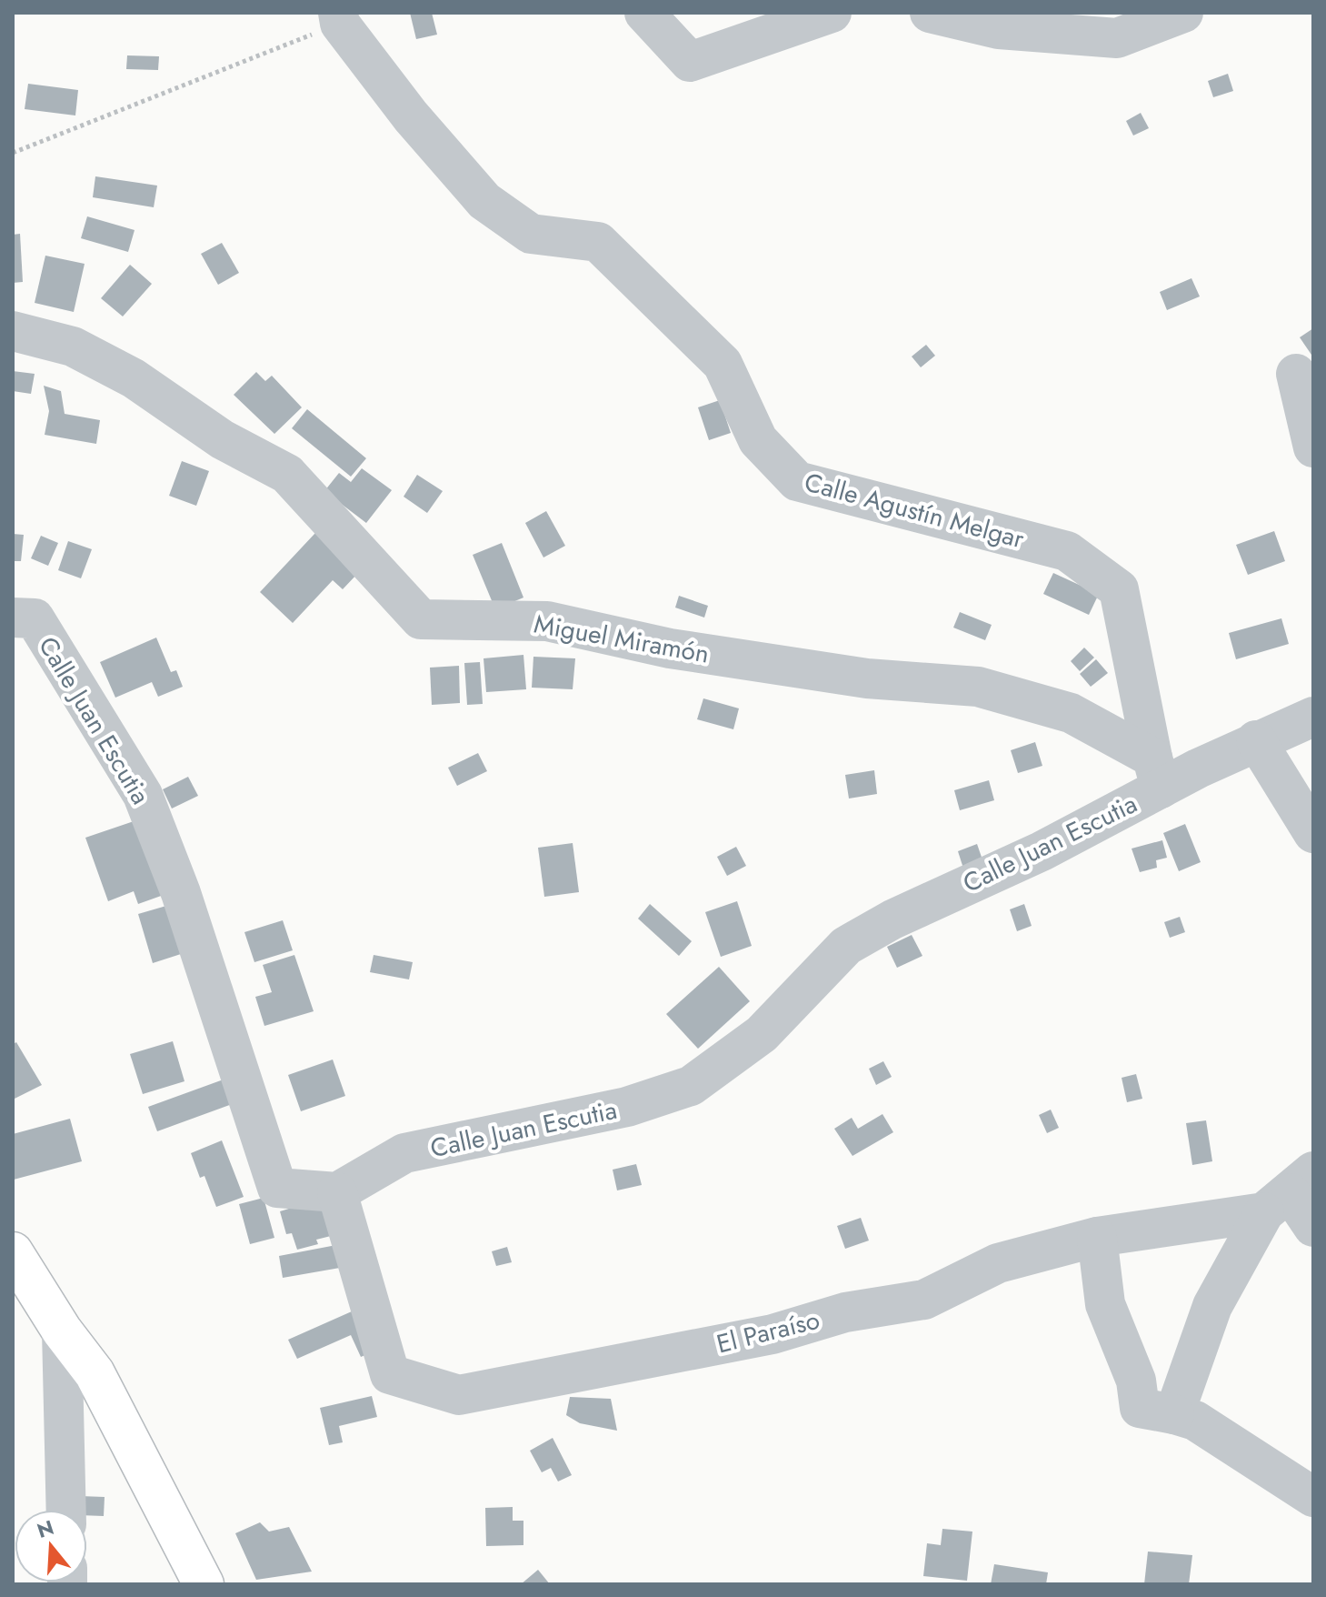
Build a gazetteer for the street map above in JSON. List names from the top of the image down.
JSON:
{
  "streets": {
    "street": [
      "Calle Agustín Melgar",
      "Miguel Miramón",
      "Calle Juan Escutia",
      "El Paraíso"
    ]
  },
  "crossings": [
    ["Calle Agustín Melgar", "Miguel Miramón"],
    ["Calle Agustín Melgar", "Calle Juan Escutia"],
    ["Miguel Miramón", "Calle Juan Escutia"],
    ["Calle Juan Escutia", "El Paraíso"]
  ],
  "north": "top"
}
